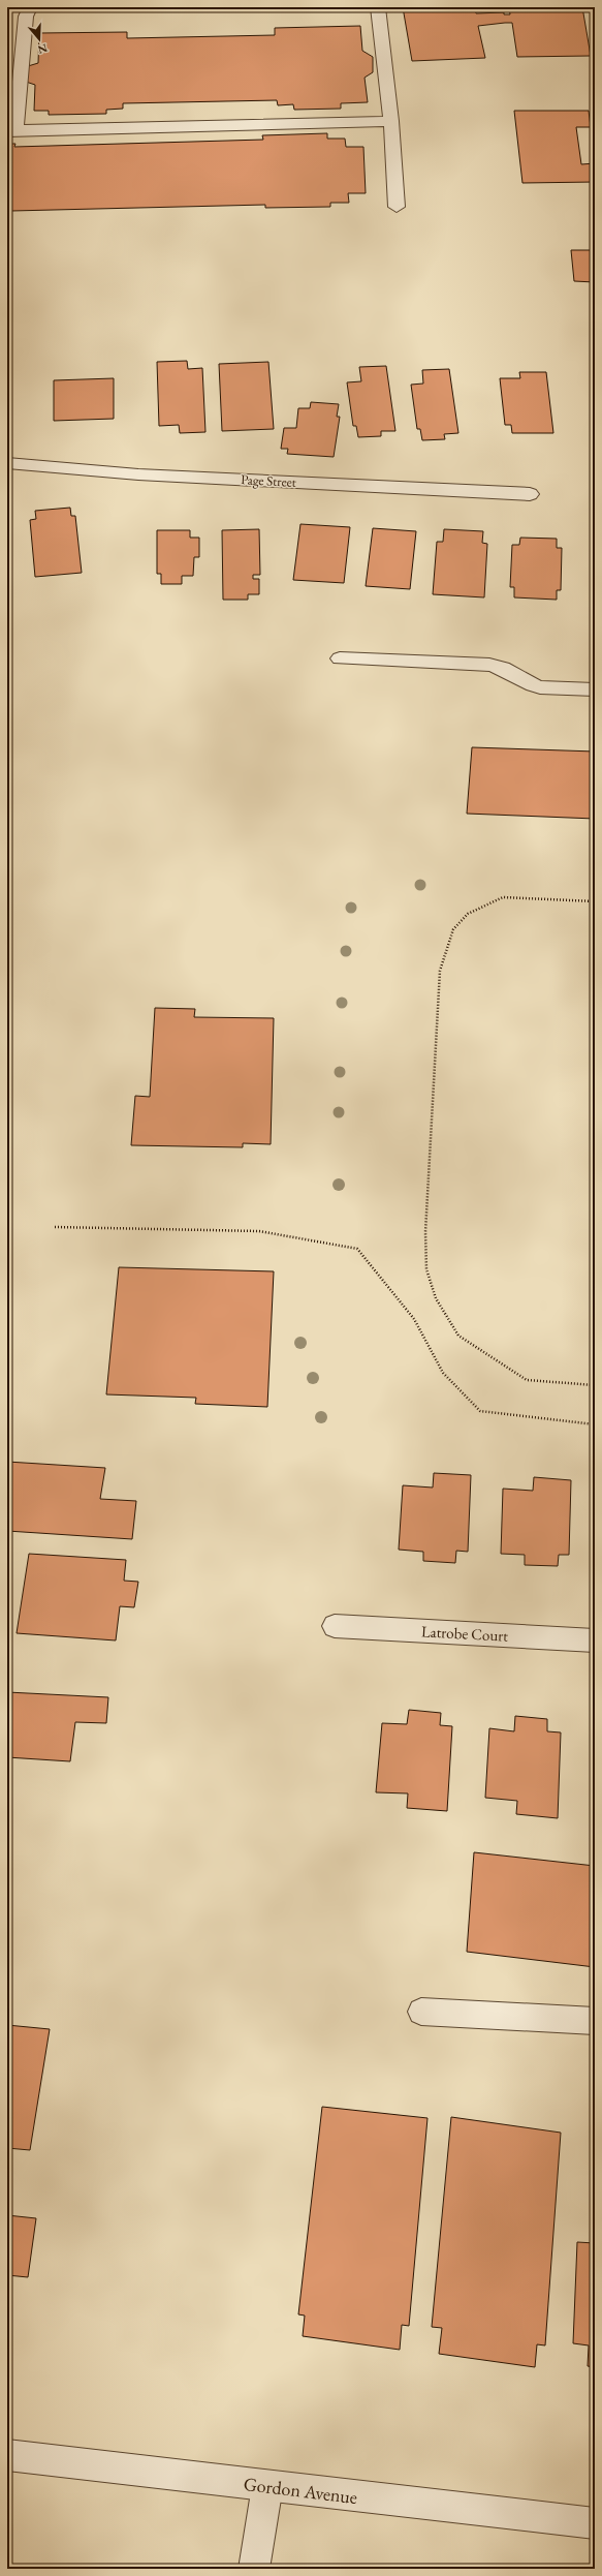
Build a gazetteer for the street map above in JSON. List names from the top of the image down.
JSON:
{
  "streets": {
    "street": ["Page Street", "Latrobe Court", "Gordon Avenue"]
  },
  "north": "bottom"
}
